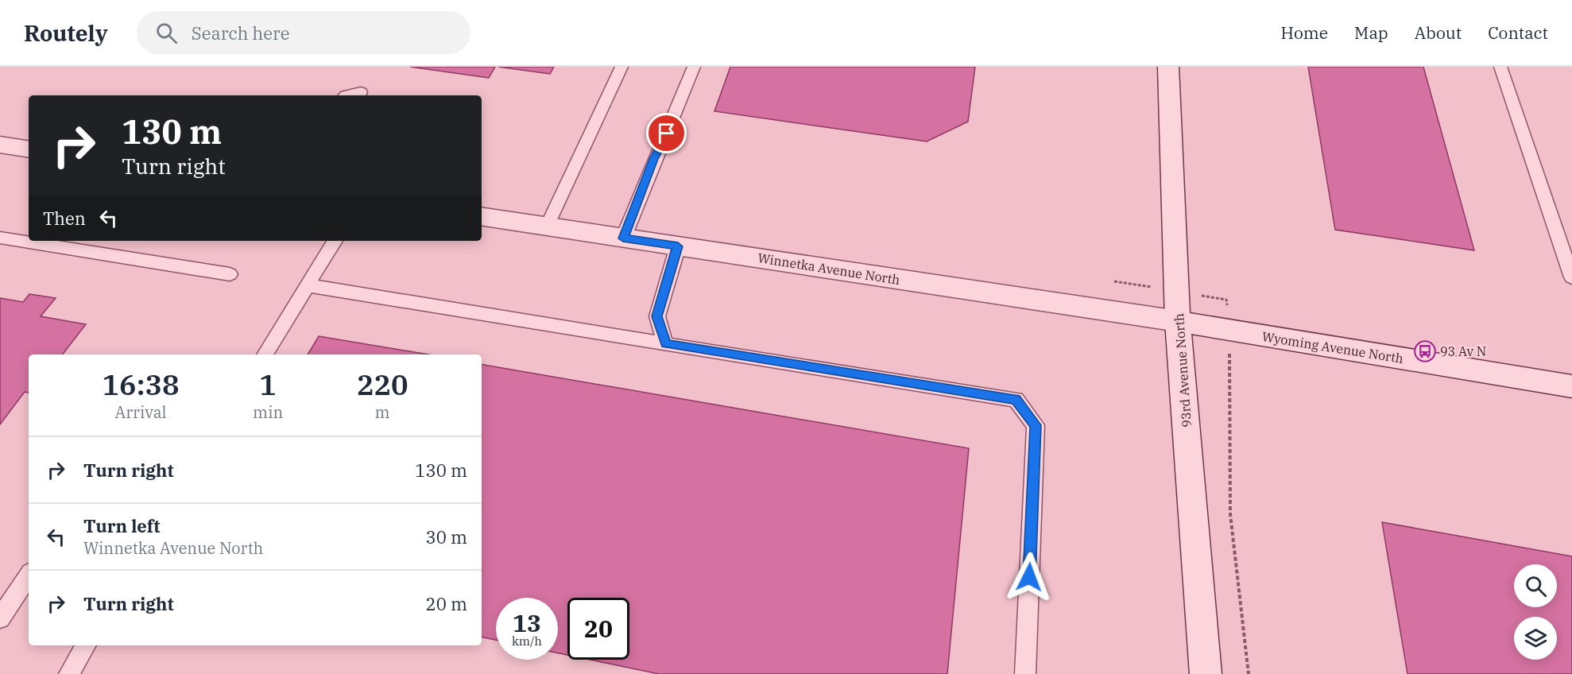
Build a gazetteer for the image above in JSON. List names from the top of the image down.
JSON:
{
  "streets": {
    "street": ["Winnetka Avenue North", "Wyoming Avenue North", "93rd Avenue North"]
  },
  "crossings": [
    ["Winnetka Avenue North", "Wyoming Avenue North"],
    ["Winnetka Avenue North", "93rd Avenue North"],
    ["Wyoming Avenue North", "93rd Avenue North"]
  ],
  "places": {
    "bus stop": ["93 Av N"]
  },
  "page": {
    "header": "Routely",
    "search": "Search here",
    "nav": [
      "Home",
      "Map",
      "About",
      "Contact"
    ],
    "turn": ["130 m", "Turn right"],
    "then": "Then",
    "eta": [
      "16:38",
      "Arrival",
      "1",
      "min",
      "220",
      "m"
    ],
    "list": [
      {
        "name": "Turn right",
        "value": "130 m"
      },
      {
        "name": "Turn left",
        "note": "Winnetka Avenue North",
        "value": "30 m"
      },
      {
        "name": "Turn right",
        "value": "20 m"
      }
    ],
    "speed": "13 km/h",
    "limit": "20"
  }
}
